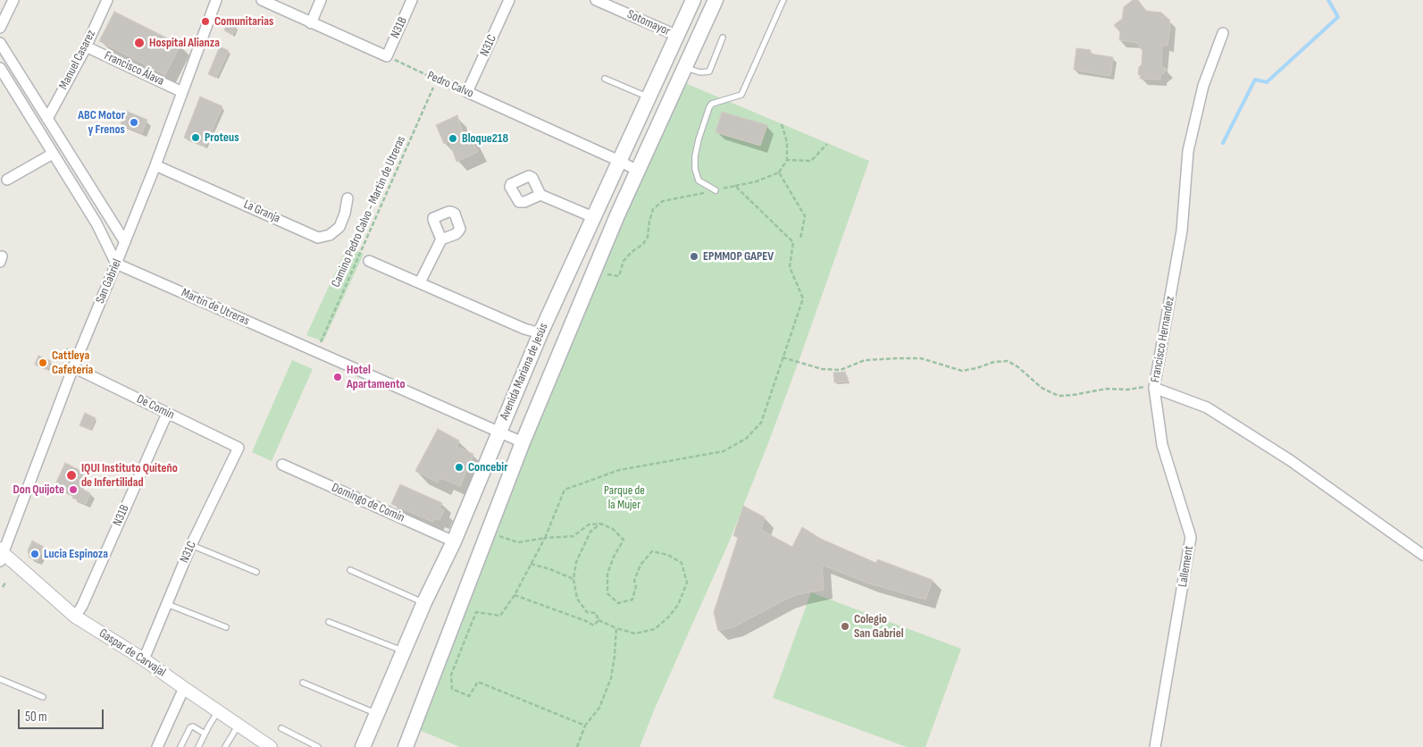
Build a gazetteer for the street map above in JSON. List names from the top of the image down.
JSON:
{
  "streets": {
    "main road": ["Avenida Mariana de Jesús"],
    "street": [
      "Sotomayor",
      "N31B",
      "N31C",
      "Manuel Casarez",
      "Francisco Álava",
      "Pedro Calvo",
      "La Granja",
      "San Gabriel",
      "Martin de Utreras",
      "Francisco Hernandez",
      "De Comin",
      "Domingo de Comin",
      "Lallement",
      "Gaspar de Carvajal"
    ],
    "path": ["Camino Pedro Calvo - Martin de Utreras"]
  },
  "crossings": [
    ["Sotomayor", "Avenida Mariana de Jesús"],
    ["N31B", "Pedro Calvo"],
    ["N31B", "De Comin"],
    ["N31B", "Gaspar de Carvajal"],
    ["N31C", "Pedro Calvo"],
    ["N31C", "De Comin"],
    ["N31C", "Gaspar de Carvajal"],
    ["Manuel Casarez", "Francisco Álava"],
    ["Francisco Álava", "San Gabriel"],
    ["Pedro Calvo", "Camino Pedro Calvo - Martin de Utreras"],
    ["Pedro Calvo", "Avenida Mariana de Jesús"],
    ["La Granja", "San Gabriel"],
    ["Camino Pedro Calvo - Martin de Utreras", "Martin de Utreras"],
    ["San Gabriel", "Martin de Utreras"],
    ["San Gabriel", "De Comin"],
    ["San Gabriel", "Gaspar de Carvajal"],
    ["Martin de Utreras", "Avenida Mariana de Jesús"],
    ["Francisco Hernandez", "Lallement"],
    ["Avenida Mariana de Jesús", "Domingo de Comin"]
  ],
  "parks": ["Parque de la Mujer"],
  "places": [
    "Comunitarias",
    "Hospital Alianza",
    "ABC Motor y Frenos",
    "Proteus",
    "Bloque218",
    "EPMMOP GAPEV",
    "Cattleya Cafetería",
    "Hotel Apartamento",
    "Concebir",
    "IQUI Instituto Quiteño de Infertilidad",
    "Don Quijote",
    "Lucia Espinoza",
    "Colegio San Gabriel"
  ],
  "scale_bar": "50 m"
}
